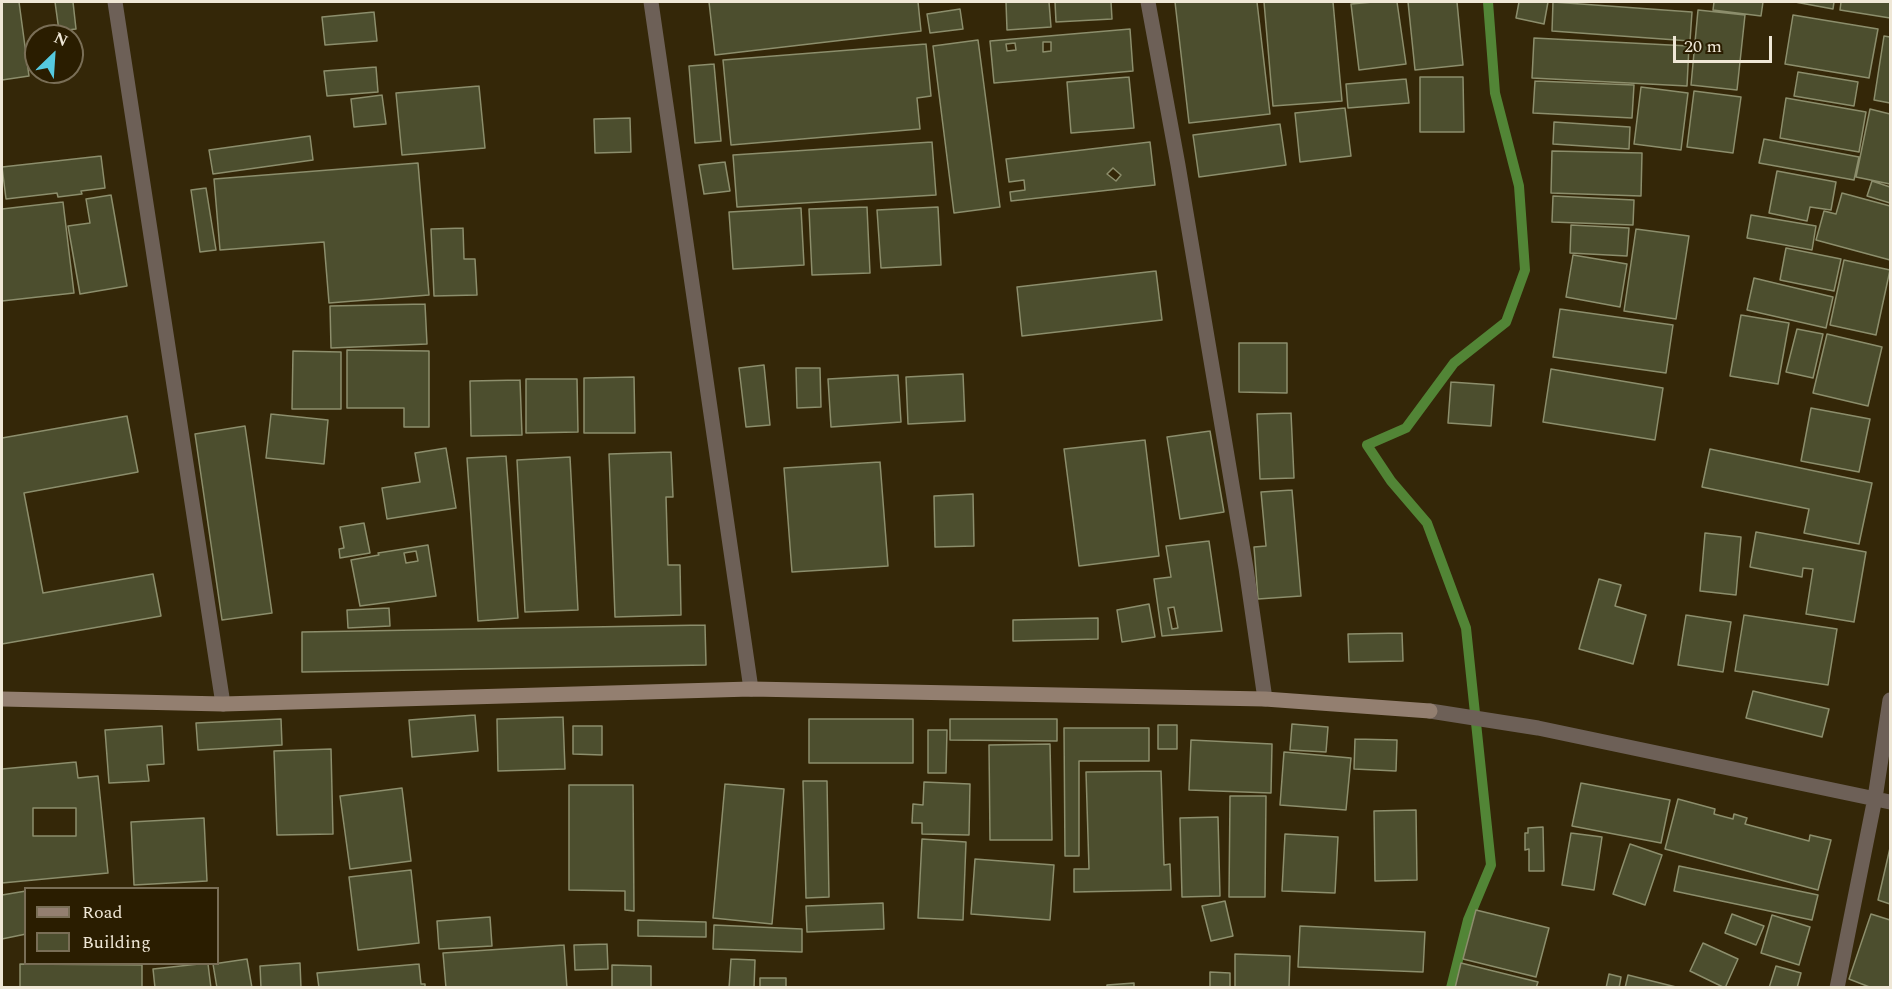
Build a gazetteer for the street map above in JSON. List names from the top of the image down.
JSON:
{
  "legend": ["Road", "Building"],
  "scale_bar": "20 m",
  "north": "top right"
}
